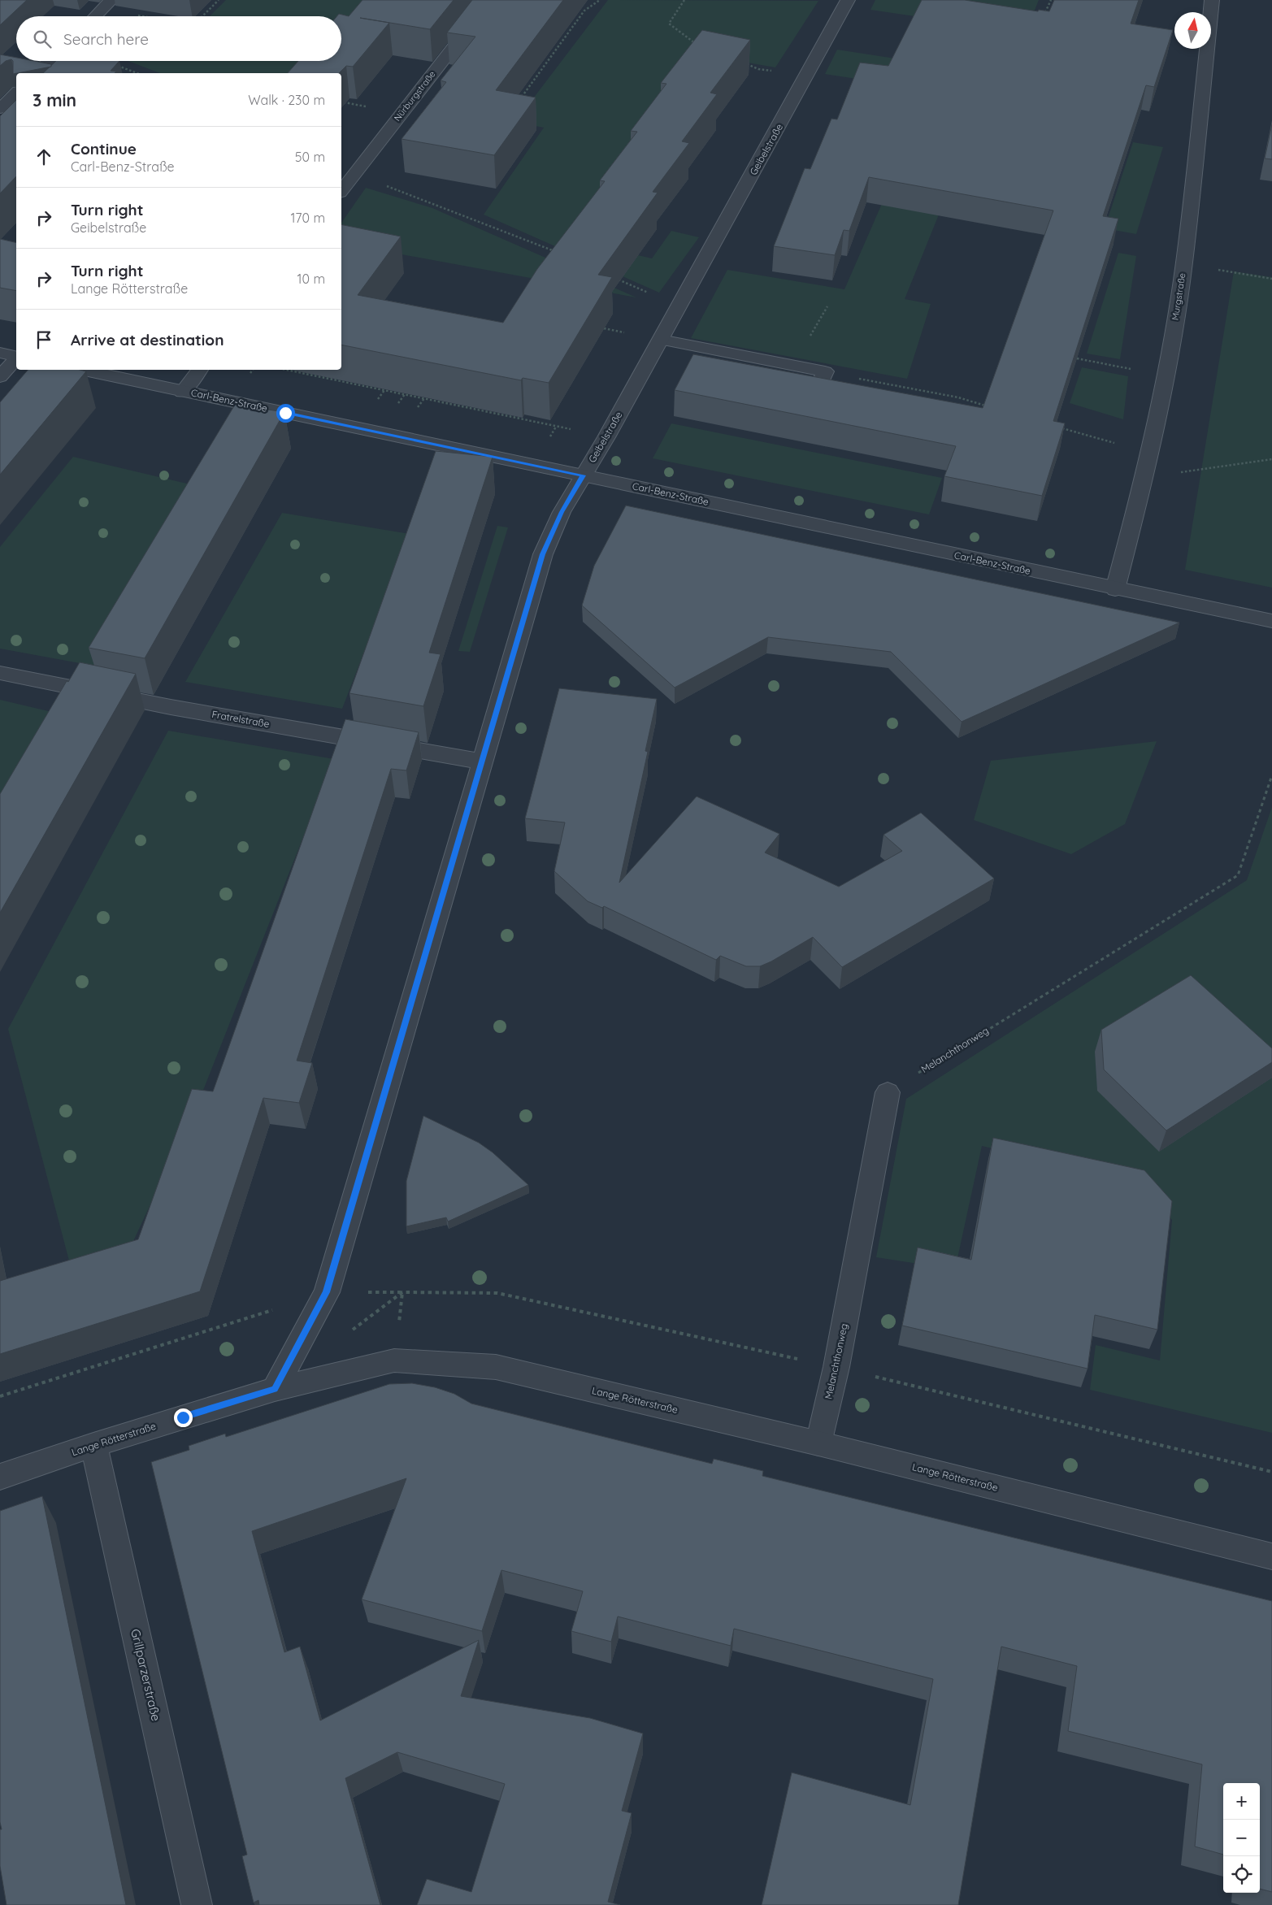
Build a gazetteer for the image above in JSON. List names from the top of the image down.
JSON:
{
  "streets": {
    "street": [
      "Nürburgstraße",
      "Geibelstraße",
      "Murgstraße",
      "Carl-Benz-Straße",
      "Fratrelstraße",
      "Melanchthonweg",
      "Lange Rötterstraße",
      "Grillparzerstraße"
    ]
  },
  "crossings": [
    ["Geibelstraße", "Carl-Benz-Straße"],
    ["Geibelstraße", "Fratrelstraße"],
    ["Geibelstraße", "Lange Rötterstraße"],
    ["Murgstraße", "Carl-Benz-Straße"],
    ["Melanchthonweg", "Lange Rötterstraße"],
    ["Lange Rötterstraße", "Grillparzerstraße"]
  ],
  "north": "top",
  "page": {
    "search": "Search here",
    "heading": ["3 min", "Walk · 230 m"],
    "list": [
      ["Continue", "Carl-Benz-Straße", "50 m"],
      ["Turn right", "Geibelstraße", "170 m"],
      ["Turn right", "Lange Rötterstraße", "10 m"],
      "Arrive at destination"
    ],
    "map_buttons": ["+", "−"]
  }
}
